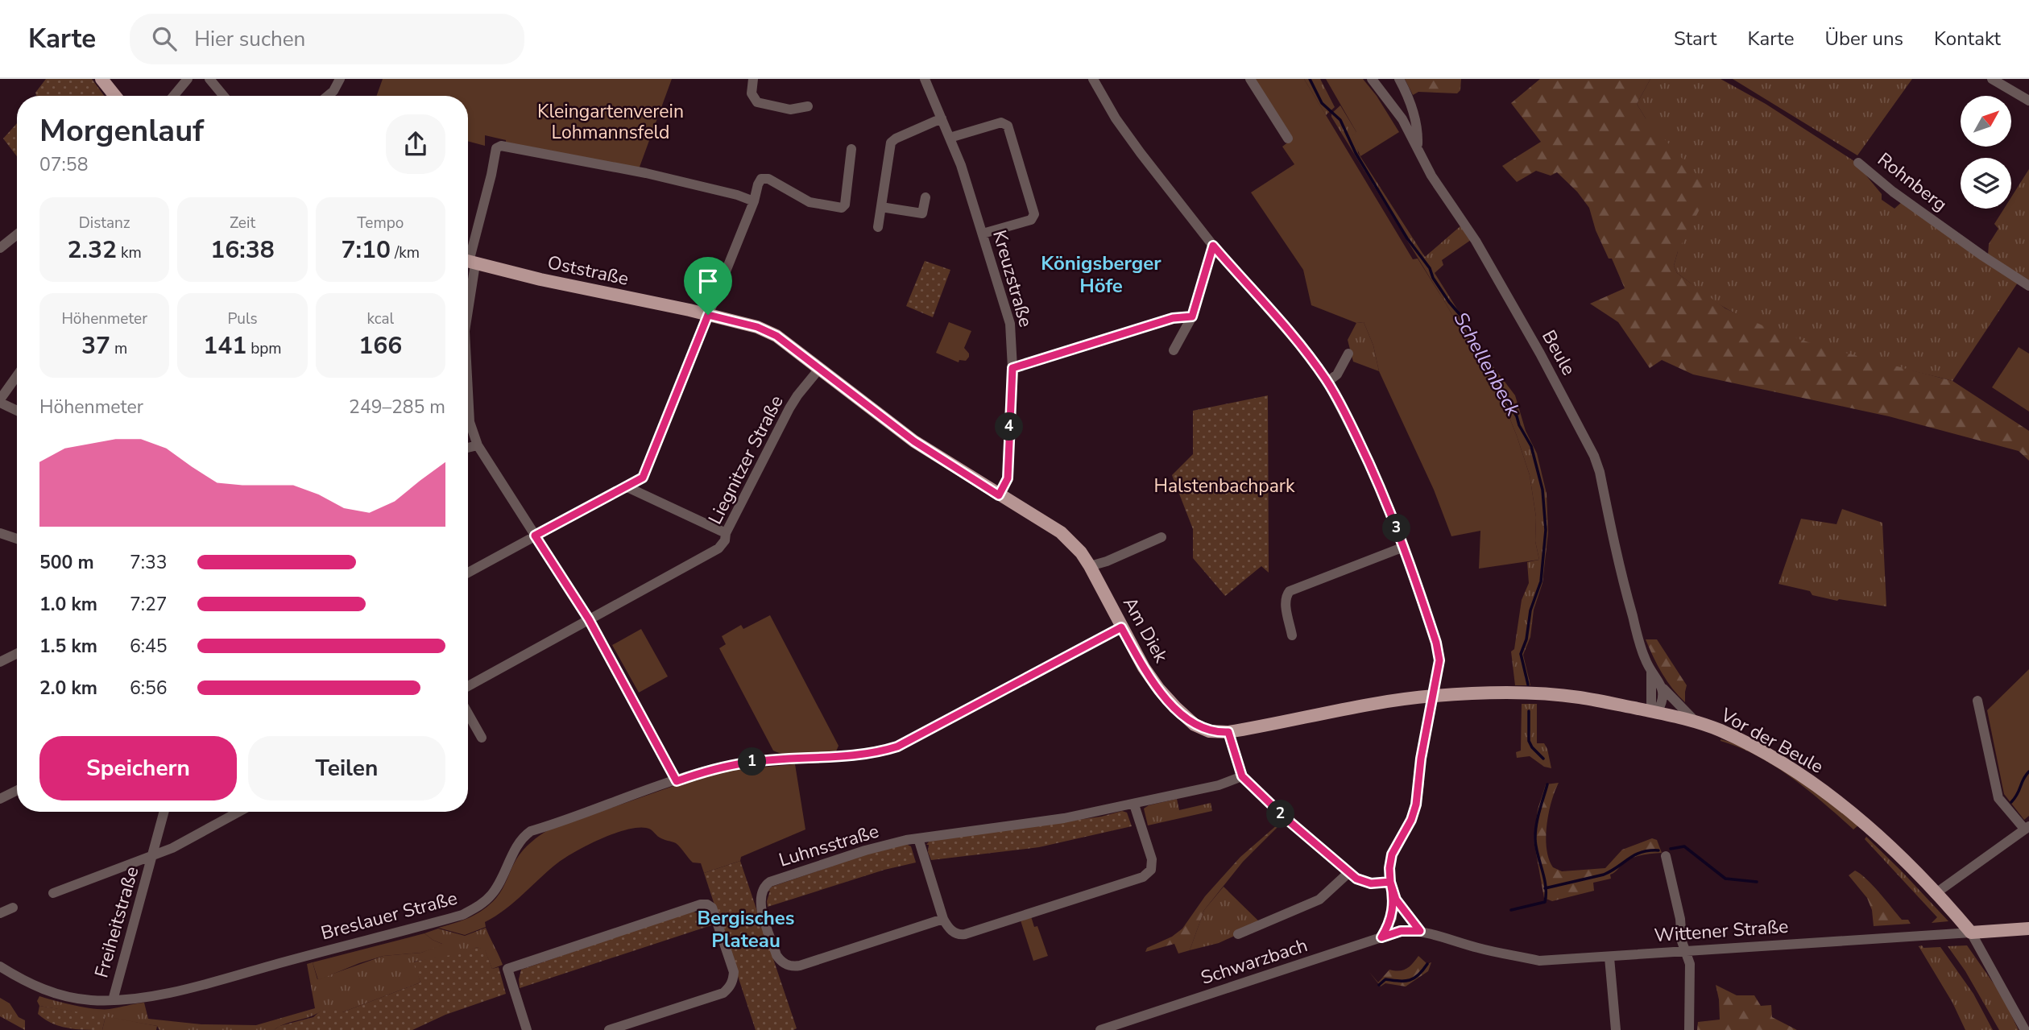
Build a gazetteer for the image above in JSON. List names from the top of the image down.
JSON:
{
  "streets": {
    "main road": [
      "Oststraße",
      "Am Diek",
      "Vor der Beule",
      "Wittener Straße"
    ],
    "street": [
      "Rohnberg",
      "Kreuzstraße",
      "Beule",
      "Liegnitzer Straße",
      "Luhnsstraße",
      "Breslauer Straße",
      "Freiheitstraße",
      "Schwarzbach"
    ]
  },
  "crossings": [
    ["Oststraße", "Am Diek"],
    ["Kreuzstraße", "Am Diek"],
    ["Beule", "Vor der Beule"],
    ["Liegnitzer Straße", "Am Diek"],
    ["Am Diek", "Vor der Beule"],
    ["Am Diek", "Breslauer Straße"],
    ["Vor der Beule", "Wittener Straße"],
    ["Breslauer Straße", "Freiheitstraße"],
    ["Wittener Straße", "Schwarzbach"]
  ],
  "districts": ["Königsberger Höfe", "Bergisches Plateau"],
  "water": ["Schellenbeck"],
  "parks": ["Kleingartenverein Lohmannsfeld", "Halstenbachpark"],
  "north": "top right",
  "page": {
    "header": "Karte",
    "search": "Hier suchen",
    "nav": [
      "Start",
      "Karte",
      "Über uns",
      "Kontakt"
    ],
    "heading": ["Morgenlauf", "07:58"],
    "stats": [
      ["Distanz", "2.32 km"],
      ["Zeit", "16:38"],
      ["Tempo", "7:10 /km"],
      ["Höhenmeter", "37 m"],
      ["Puls", "141 bpm"],
      ["kcal", "166"]
    ],
    "chart": ["Höhenmeter", "249–285 m"],
    "pins": [
      "4",
      "3",
      "1",
      "2"
    ],
    "list": [
      {
        "name": "500 m",
        "note": "7:33"
      },
      {
        "name": "1.0 km",
        "note": "7:27"
      },
      {
        "name": "1.5 km",
        "note": "6:45"
      },
      {
        "name": "2.0 km",
        "note": "6:56"
      }
    ],
    "buttons": ["Speichern", "Teilen"]
  }
}
